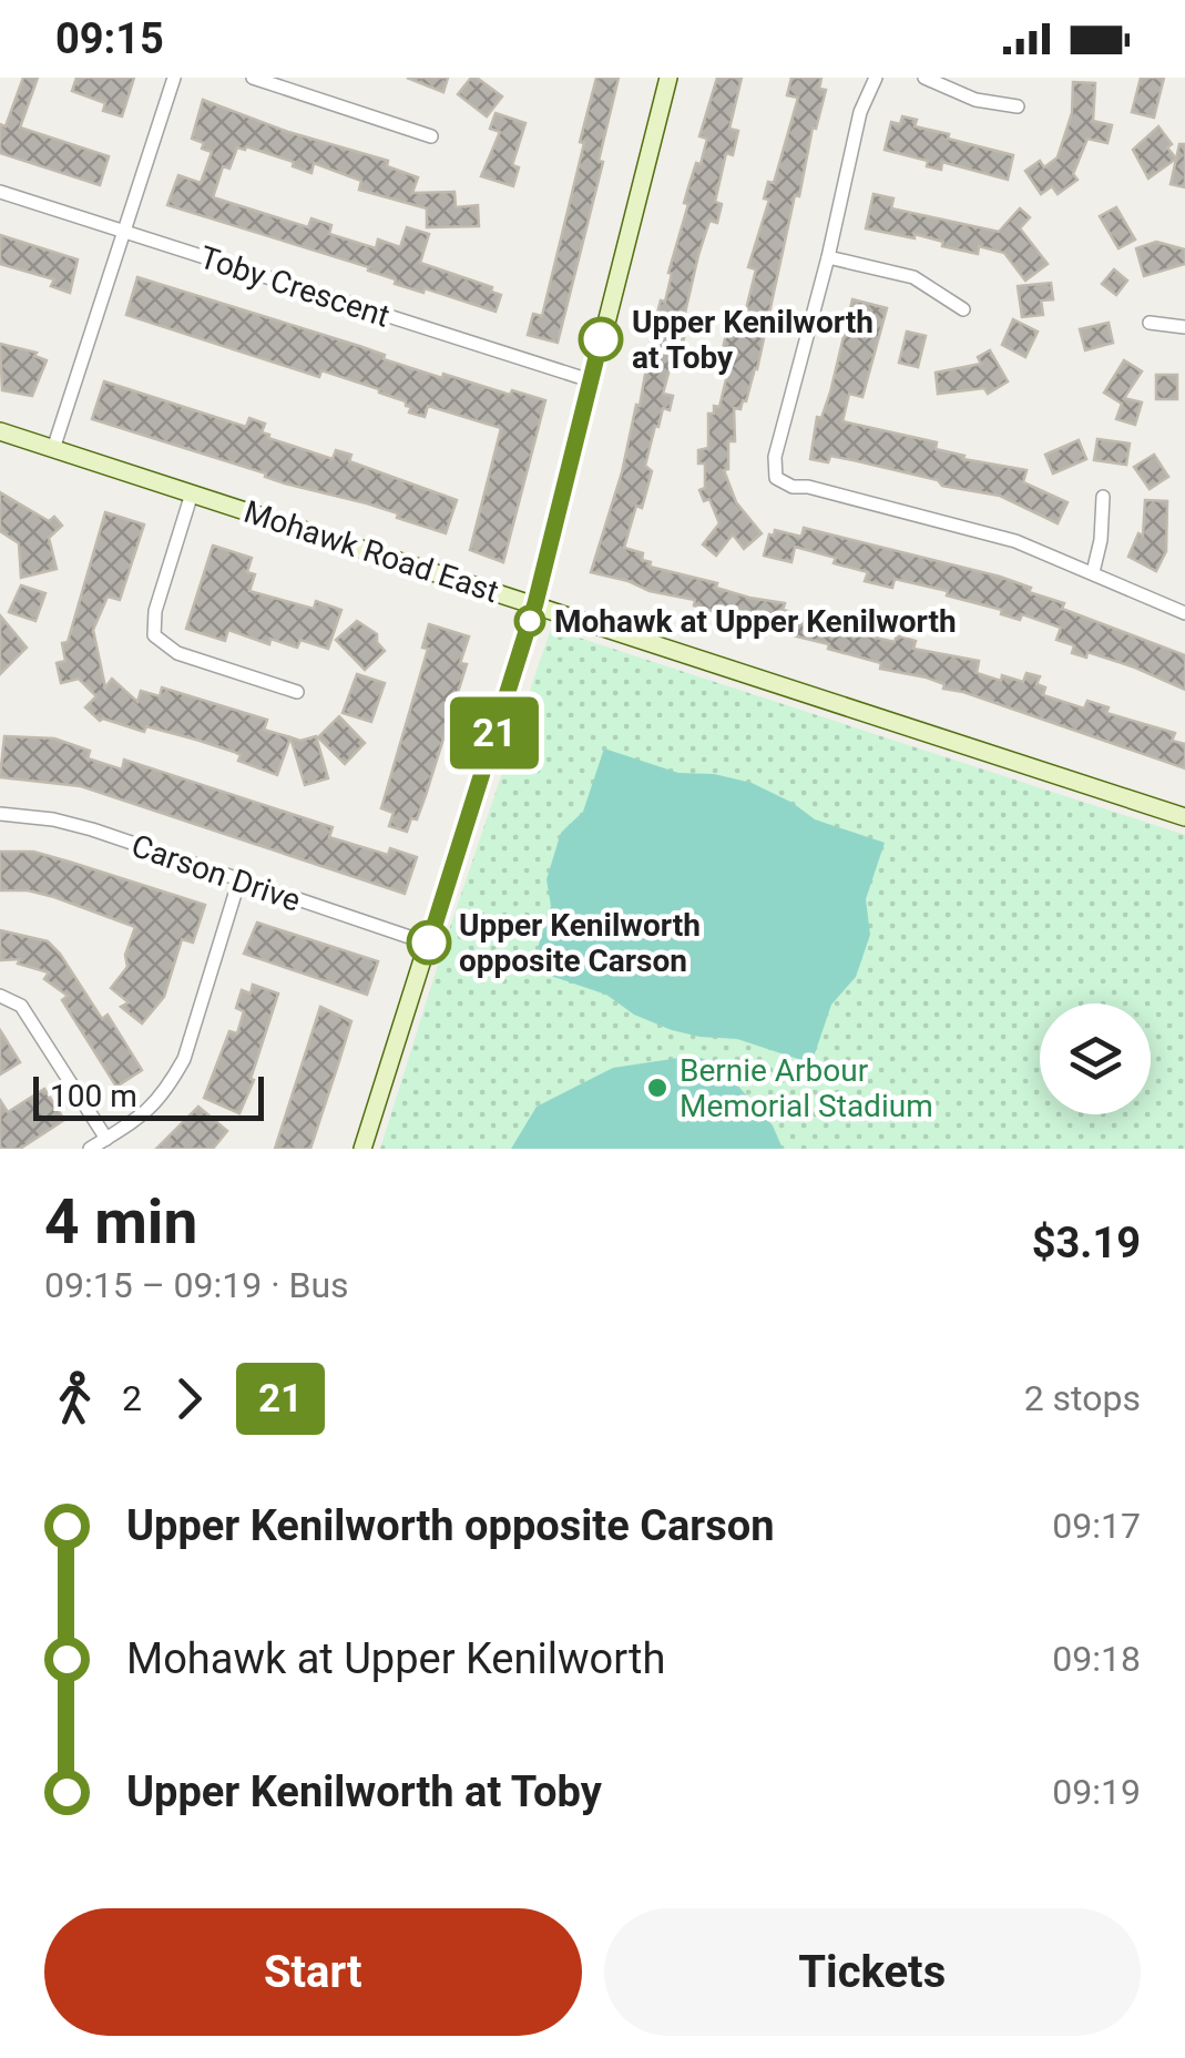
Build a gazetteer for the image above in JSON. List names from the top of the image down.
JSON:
{
  "streets": {
    "main road": ["Mohawk Road East"],
    "street": ["Toby Crescent", "Carson Drive"]
  },
  "places": [
    "Upper Kenilworth at Toby",
    "Mohawk at Upper Kenilworth",
    "Upper Kenilworth opposite Carson",
    "Bernie Arbour Memorial Stadium"
  ],
  "lines": ["bus line 21"],
  "scale_bar": "100 m",
  "page": {
    "status": "09:15",
    "on_map": "21",
    "scale": "100 m",
    "heading": ["4 min", "09:15 – 09:19 · Bus", "$3.19"],
    "legs": ["2", "21", "2 stops"],
    "list": [
      {
        "name": "Upper Kenilworth opposite Carson",
        "value": "09:17"
      },
      {
        "name": "Mohawk at Upper Kenilworth",
        "value": "09:18"
      },
      {
        "name": "Upper Kenilworth at Toby",
        "value": "09:19"
      }
    ],
    "buttons": ["Start", "Tickets"]
  }
}
